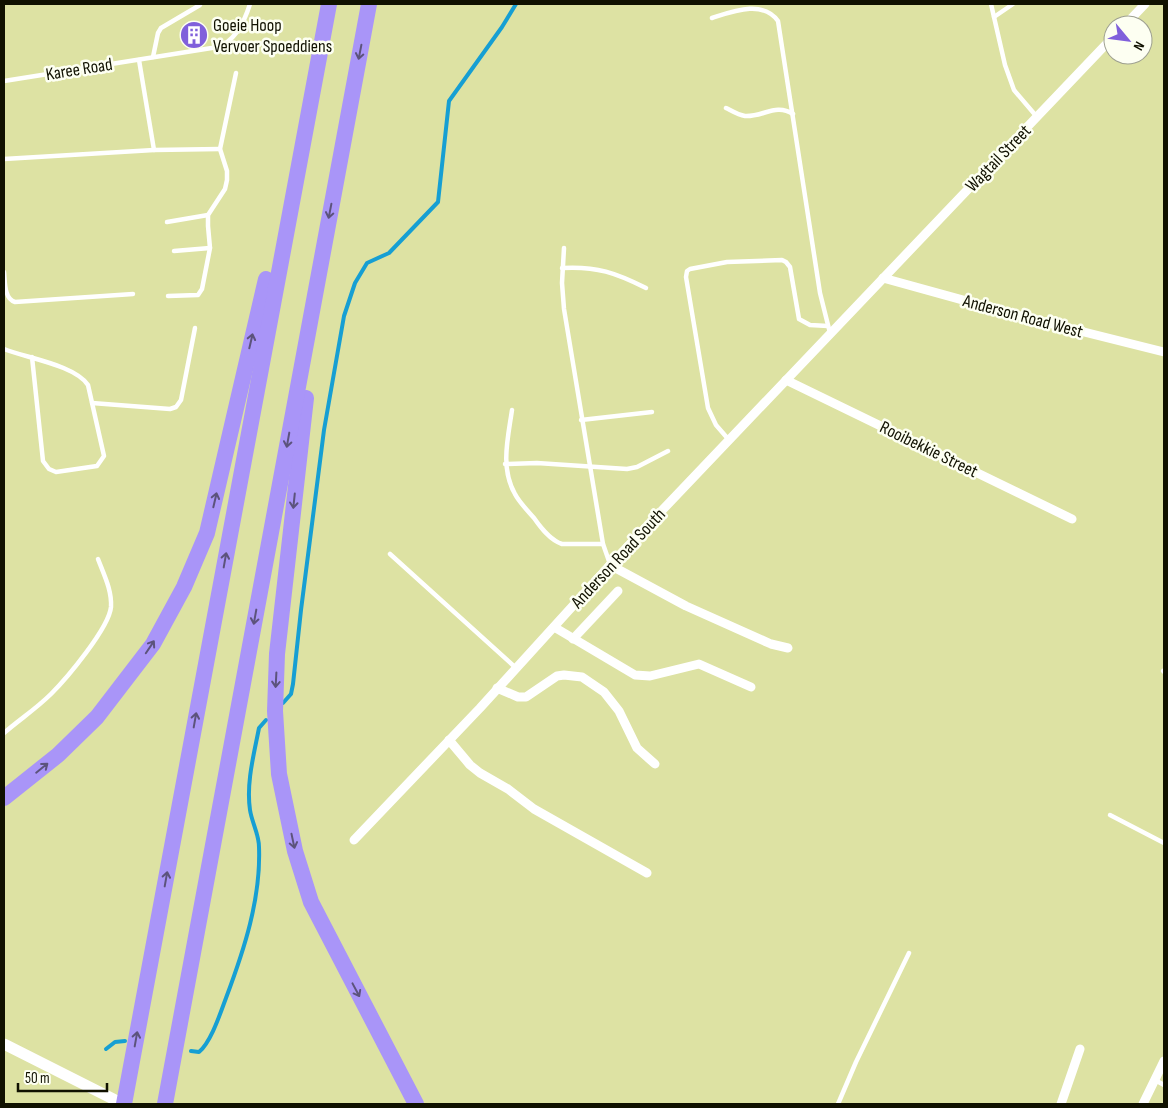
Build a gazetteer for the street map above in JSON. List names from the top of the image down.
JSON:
{
  "streets": {
    "street": [
      "Wagtail Street",
      "Anderson Road West",
      "Rooibekkie Street",
      "Anderson Road South"
    ],
    "lane": ["Karee Road"]
  },
  "crossings": [
    ["Wagtail Street", "Anderson Road West"],
    ["Wagtail Street", "Anderson Road South"],
    ["Anderson Road West", "Anderson Road South"],
    ["Rooibekkie Street", "Anderson Road South"]
  ],
  "places": {
    "building": ["Goeie Hoop Vervoer Spoeddiens"]
  },
  "scale_bar": "50 m",
  "north": "bottom right"
}
